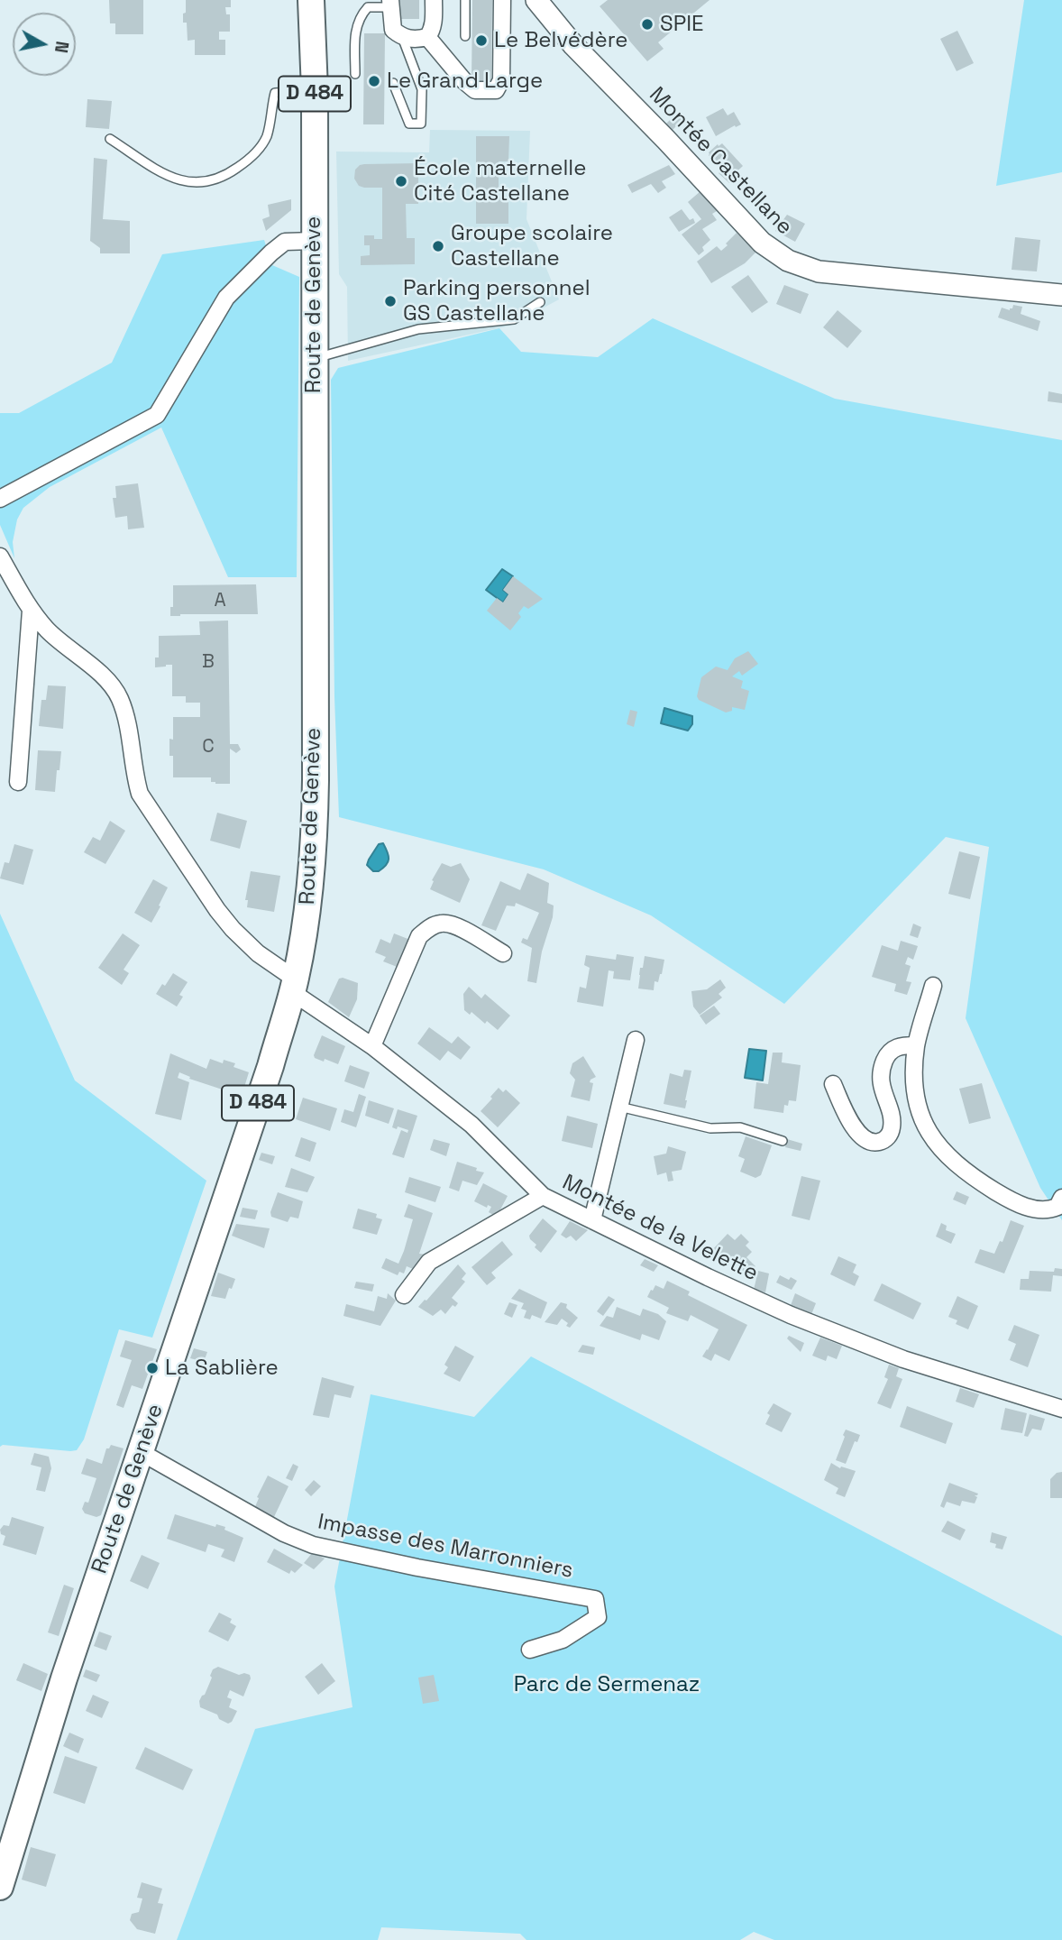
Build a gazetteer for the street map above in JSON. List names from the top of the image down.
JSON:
{
  "streets": {
    "main road": ["D 484", "Route de Genève"],
    "street": ["Montée Castellane", "Montée de la Velette", "Impasse des Marronniers"]
  },
  "crossings": [
    ["Route de Genève", "Montée de la Velette"],
    ["Route de Genève", "Impasse des Marronniers"]
  ],
  "parks": ["Parc de Sermenaz"],
  "places": [
    "SPIE",
    "Le Belvédère",
    "Le Grand Large",
    "École maternelle Cité Castellane",
    "Groupe scolaire Castellane",
    "Parking personnel GS Castellane",
    "La Sablière"
  ],
  "house_numbers": ["A", "B", "C"],
  "north": "right"
}
